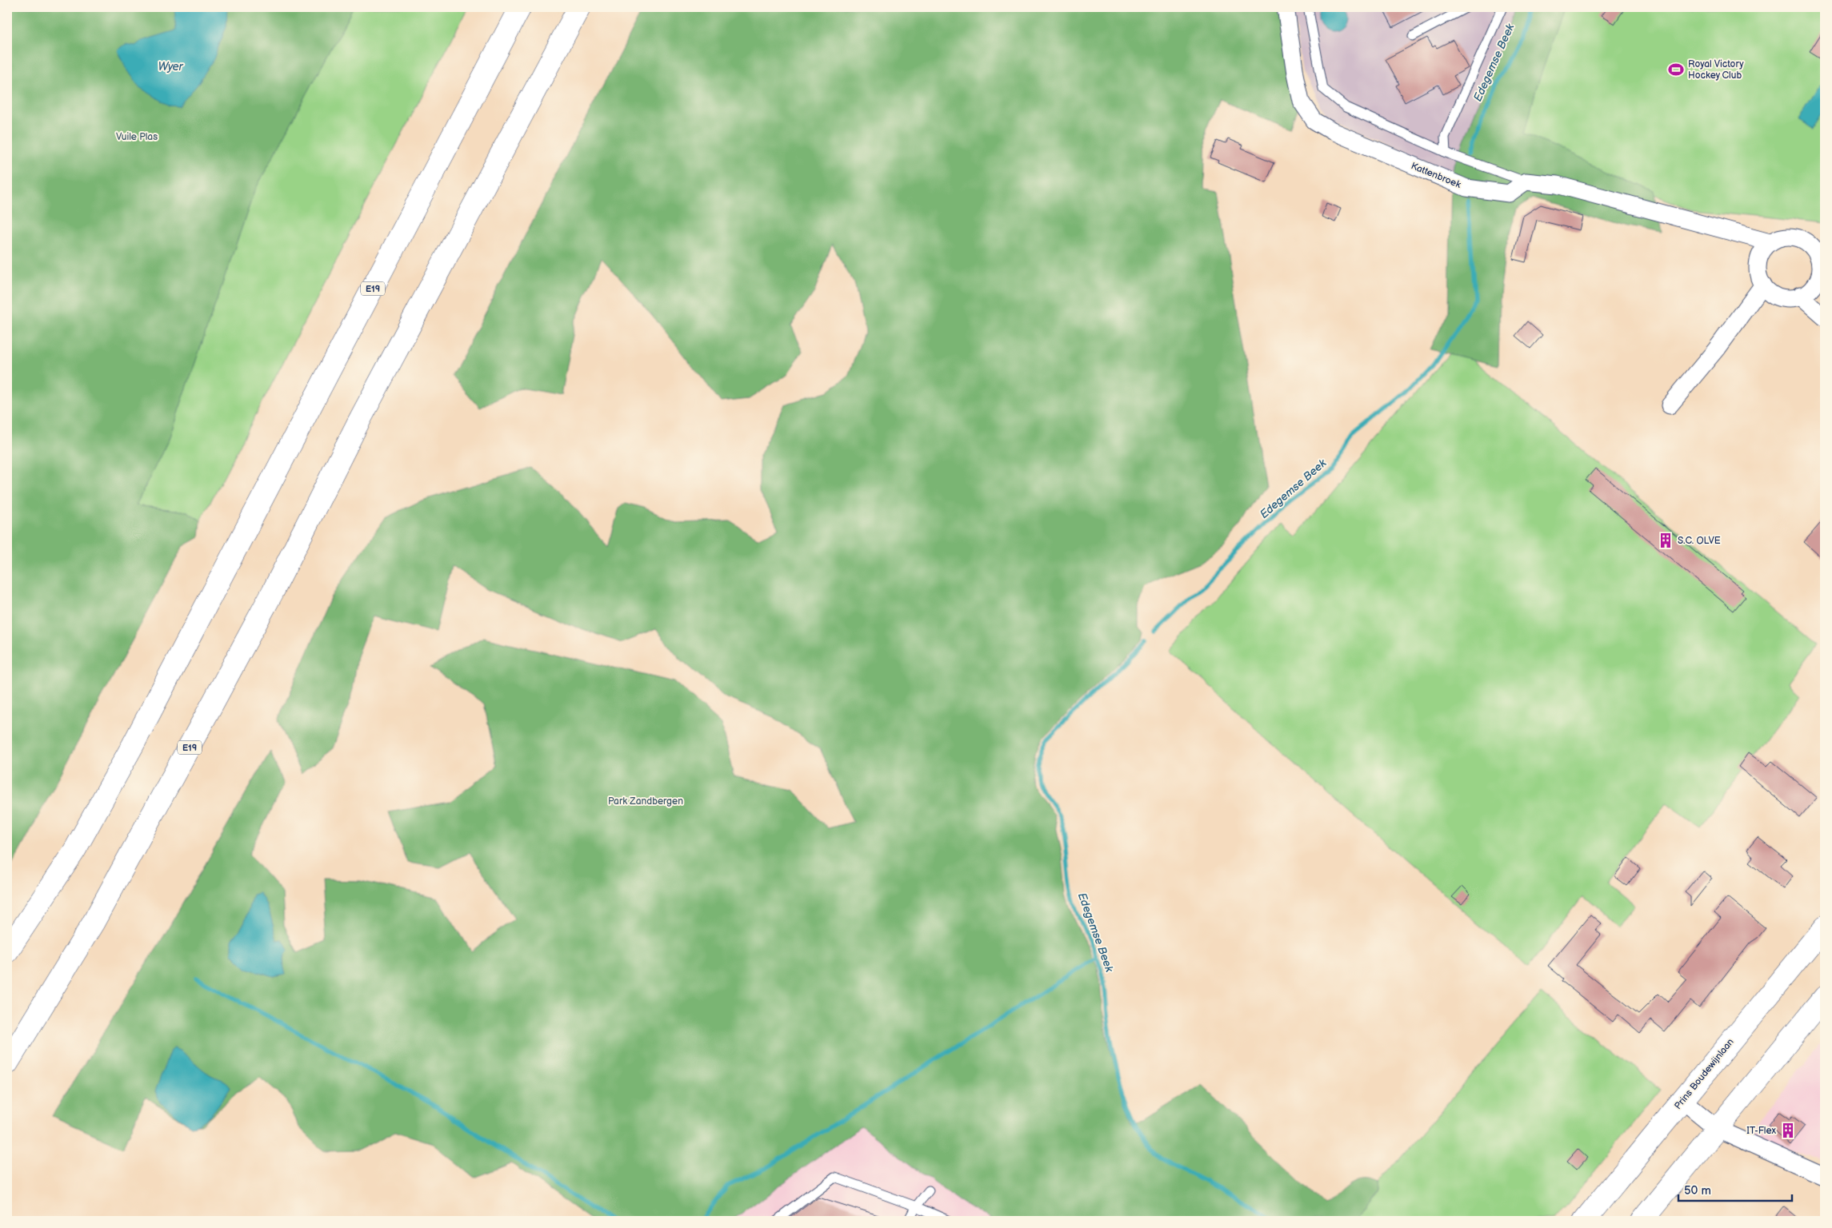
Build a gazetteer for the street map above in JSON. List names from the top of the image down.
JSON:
{
  "streets": {
    "main road": ["E19", "Prins Boudewijnlaan"],
    "street": ["Kattenbroek"]
  },
  "water": ["Edegemse Beek", "Wyer"],
  "parks": ["Vuile Plas", "Park Zandbergen"],
  "places": {
    "sports": ["Royal Victory Hockey Club"],
    "building": ["S.C. OLVE", "IT-Flex"]
  },
  "scale_bar": "50 m"
}
